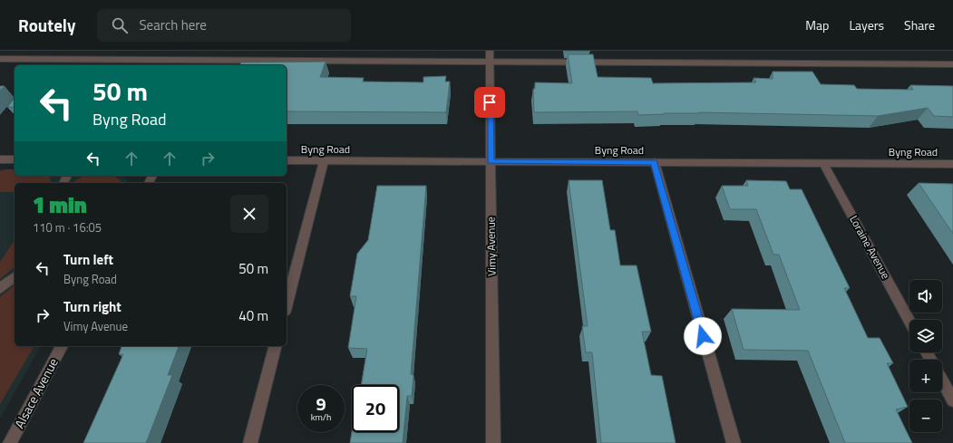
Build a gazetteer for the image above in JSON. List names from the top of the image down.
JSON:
{
  "streets": {
    "street": [
      "Byng Road",
      "Vimy Avenue",
      "Loraine Avenue",
      "Alsace Avenue"
    ]
  },
  "crossings": [
    ["Byng Road", "Vimy Avenue"],
    ["Byng Road", "Loraine Avenue"]
  ],
  "page": {
    "header": "Routely",
    "search": "Search here",
    "nav": ["Map", "Layers", "Share"],
    "turn": ["50 m", "Byng Road"],
    "heading": ["1 min", "110 m · 16:05"],
    "list": [
      {
        "name": "Turn left",
        "note": "Byng Road",
        "value": "50 m"
      },
      {
        "name": "Turn right",
        "note": "Vimy Avenue",
        "value": "40 m"
      }
    ],
    "map_buttons": ["+", "−"],
    "speed": "9 km/h",
    "limit": "20"
  }
}
